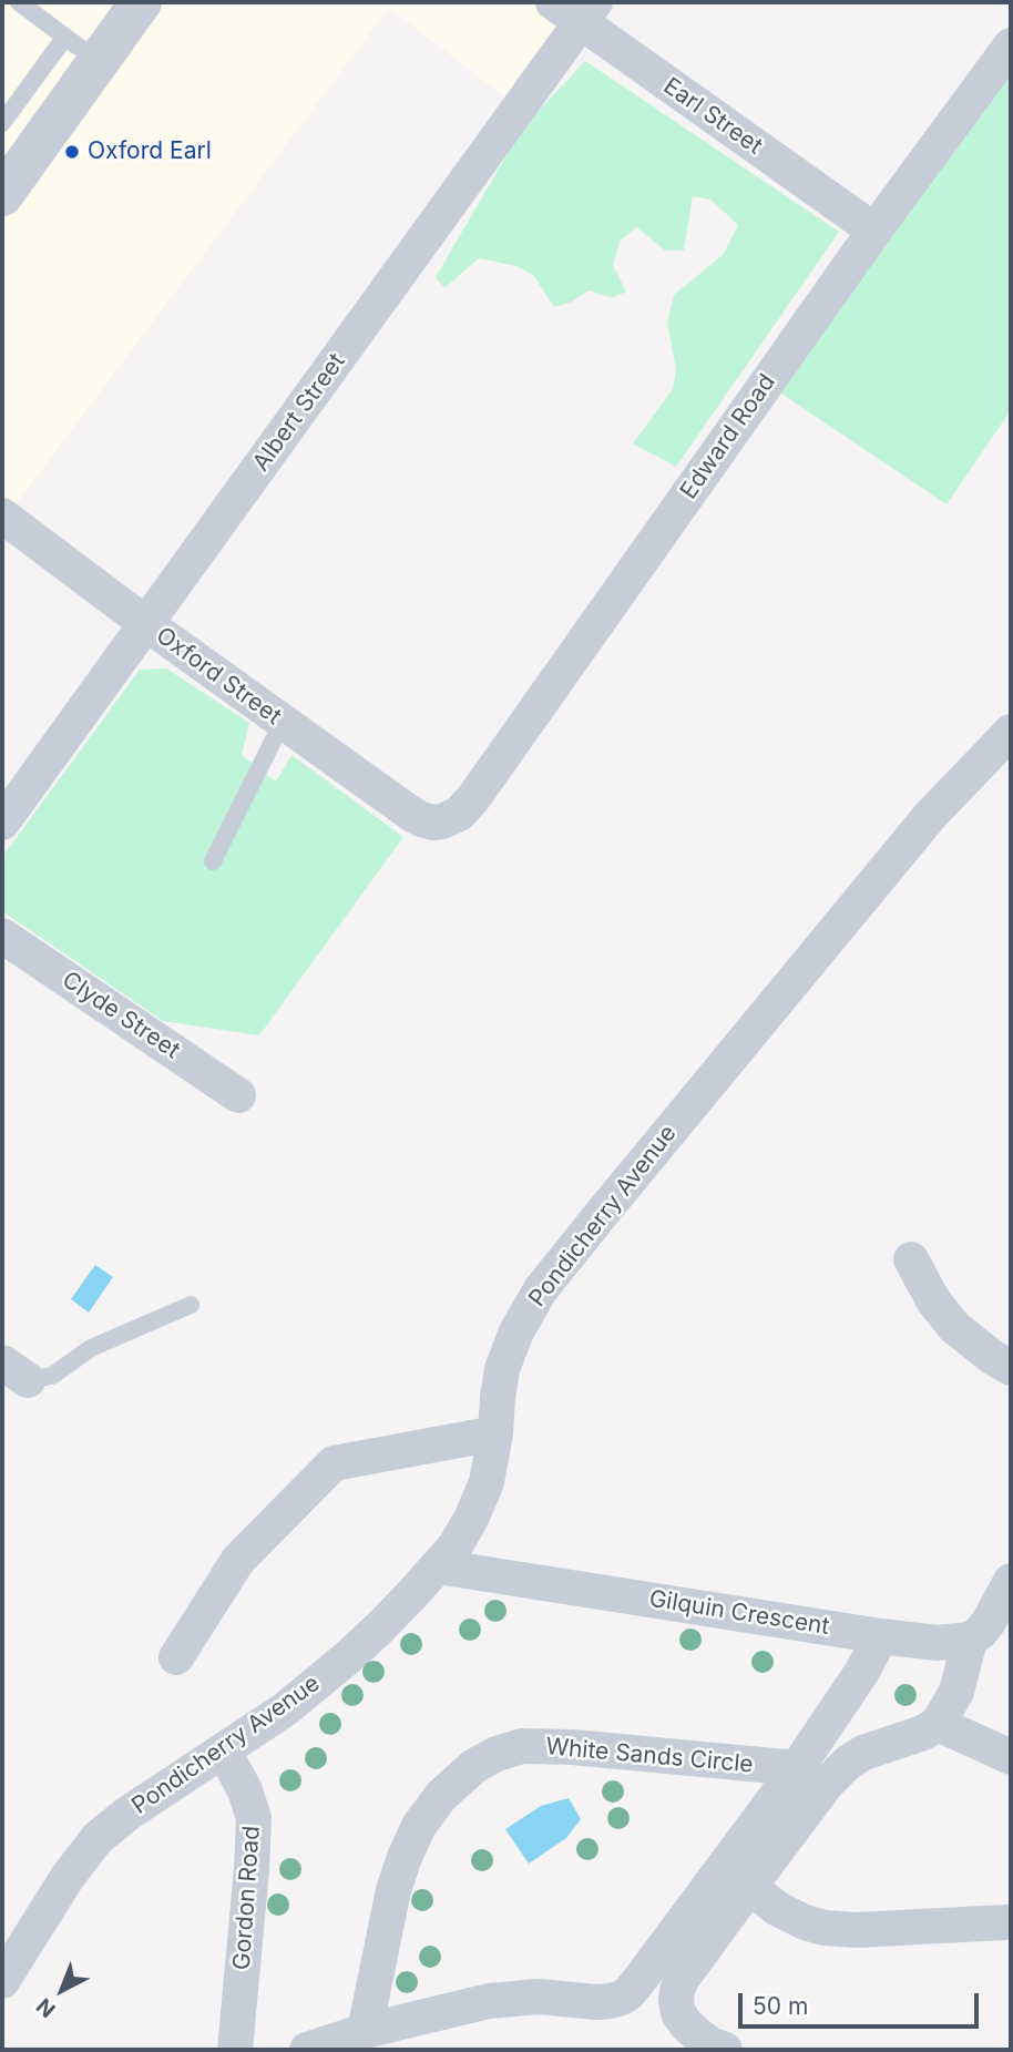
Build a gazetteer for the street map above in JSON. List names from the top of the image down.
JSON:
{
  "streets": {
    "street": [
      "Earl Street",
      "Albert Street",
      "Edward Road",
      "Oxford Street",
      "Clyde Street",
      "Pondicherry Avenue",
      "Gilquin Crescent",
      "White Sands Circle",
      "Gordon Road"
    ]
  },
  "crossings": [
    ["Earl Street", "Albert Street"],
    ["Earl Street", "Edward Road"],
    ["Albert Street", "Oxford Street"],
    ["Edward Road", "Oxford Street"],
    ["Pondicherry Avenue", "Gilquin Crescent"],
    ["Pondicherry Avenue", "Gordon Road"],
    ["Gilquin Crescent", "White Sands Circle"]
  ],
  "places": ["Oxford Earl"],
  "scale_bar": "50 m",
  "north": "bottom left"
}
